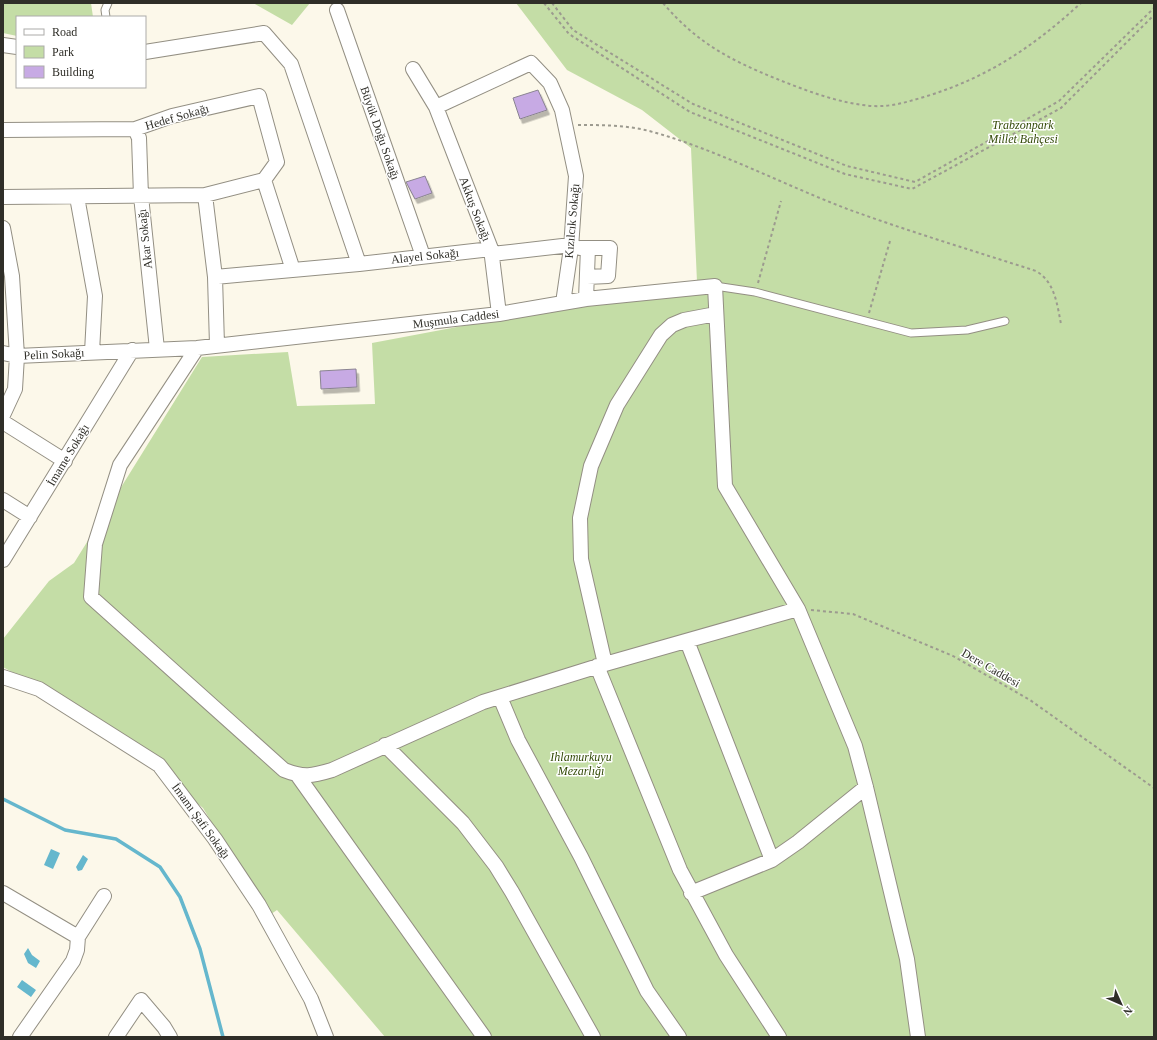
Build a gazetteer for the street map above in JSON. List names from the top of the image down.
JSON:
{
  "streets": {
    "street": [
      "Hedef Sokağı",
      "Büyük Doğu Sokağı",
      "Akkuş Sokağı",
      "Kızılcık Sokağı",
      "Akar Sokağı",
      "Alayel Sokağı",
      "Muşmula Caddesi",
      "Pelin Sokağı",
      "İmame Sokağı",
      "İmamı Şafi Sokağı"
    ],
    "path": ["Dere Caddesi"]
  },
  "crossings": [
    ["Hedef Sokağı", "Akar Sokağı"],
    ["Büyük Doğu Sokağı", "Alayel Sokağı"],
    ["Akkuş Sokağı", "Kızılcık Sokağı"],
    ["Akkuş Sokağı", "Alayel Sokağı"],
    ["Akkuş Sokağı", "Muşmula Caddesi"],
    ["Kızılcık Sokağı", "Alayel Sokağı"],
    ["Kızılcık Sokağı", "Muşmula Caddesi"],
    ["Akar Sokağı", "Pelin Sokağı"],
    ["Muşmula Caddesi", "Pelin Sokağı"],
    ["Pelin Sokağı", "İmame Sokağı"]
  ],
  "parks": ["Trabzonpark Millet Bahçesi", "Ihlamurkuyu Mezarlığı"],
  "legend": ["Road", "Park", "Building"],
  "north": "bottom right"
}
